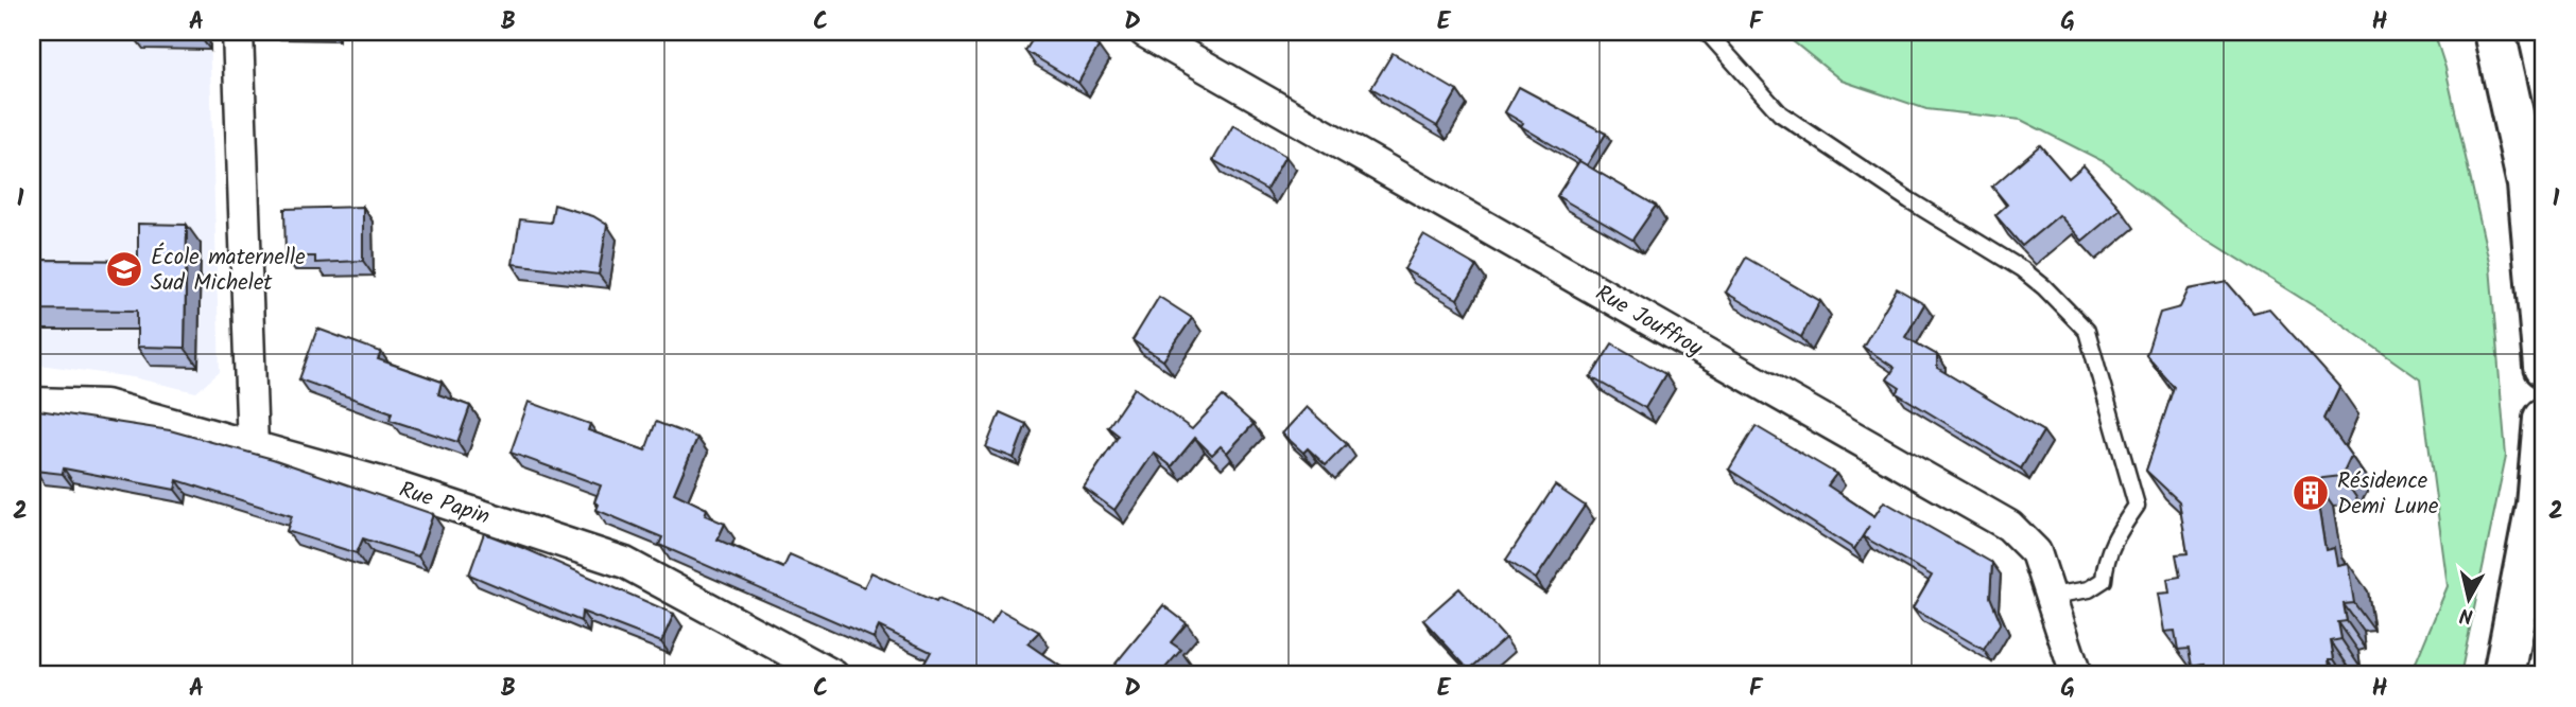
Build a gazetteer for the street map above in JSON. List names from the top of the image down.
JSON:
{
  "streets": {
    "street": ["Rue Jouffroy", "Rue Papin"]
  },
  "places": {
    "school or university": ["École maternelle Sud Michelet"],
    "building": ["Résidence Demi Lune"]
  },
  "north": "bottom",
  "grid": {
    "columns": [
      "A",
      "B",
      "C",
      "D",
      "E",
      "F",
      "G",
      "H"
    ],
    "rows": ["1", "2"]
  }
}
